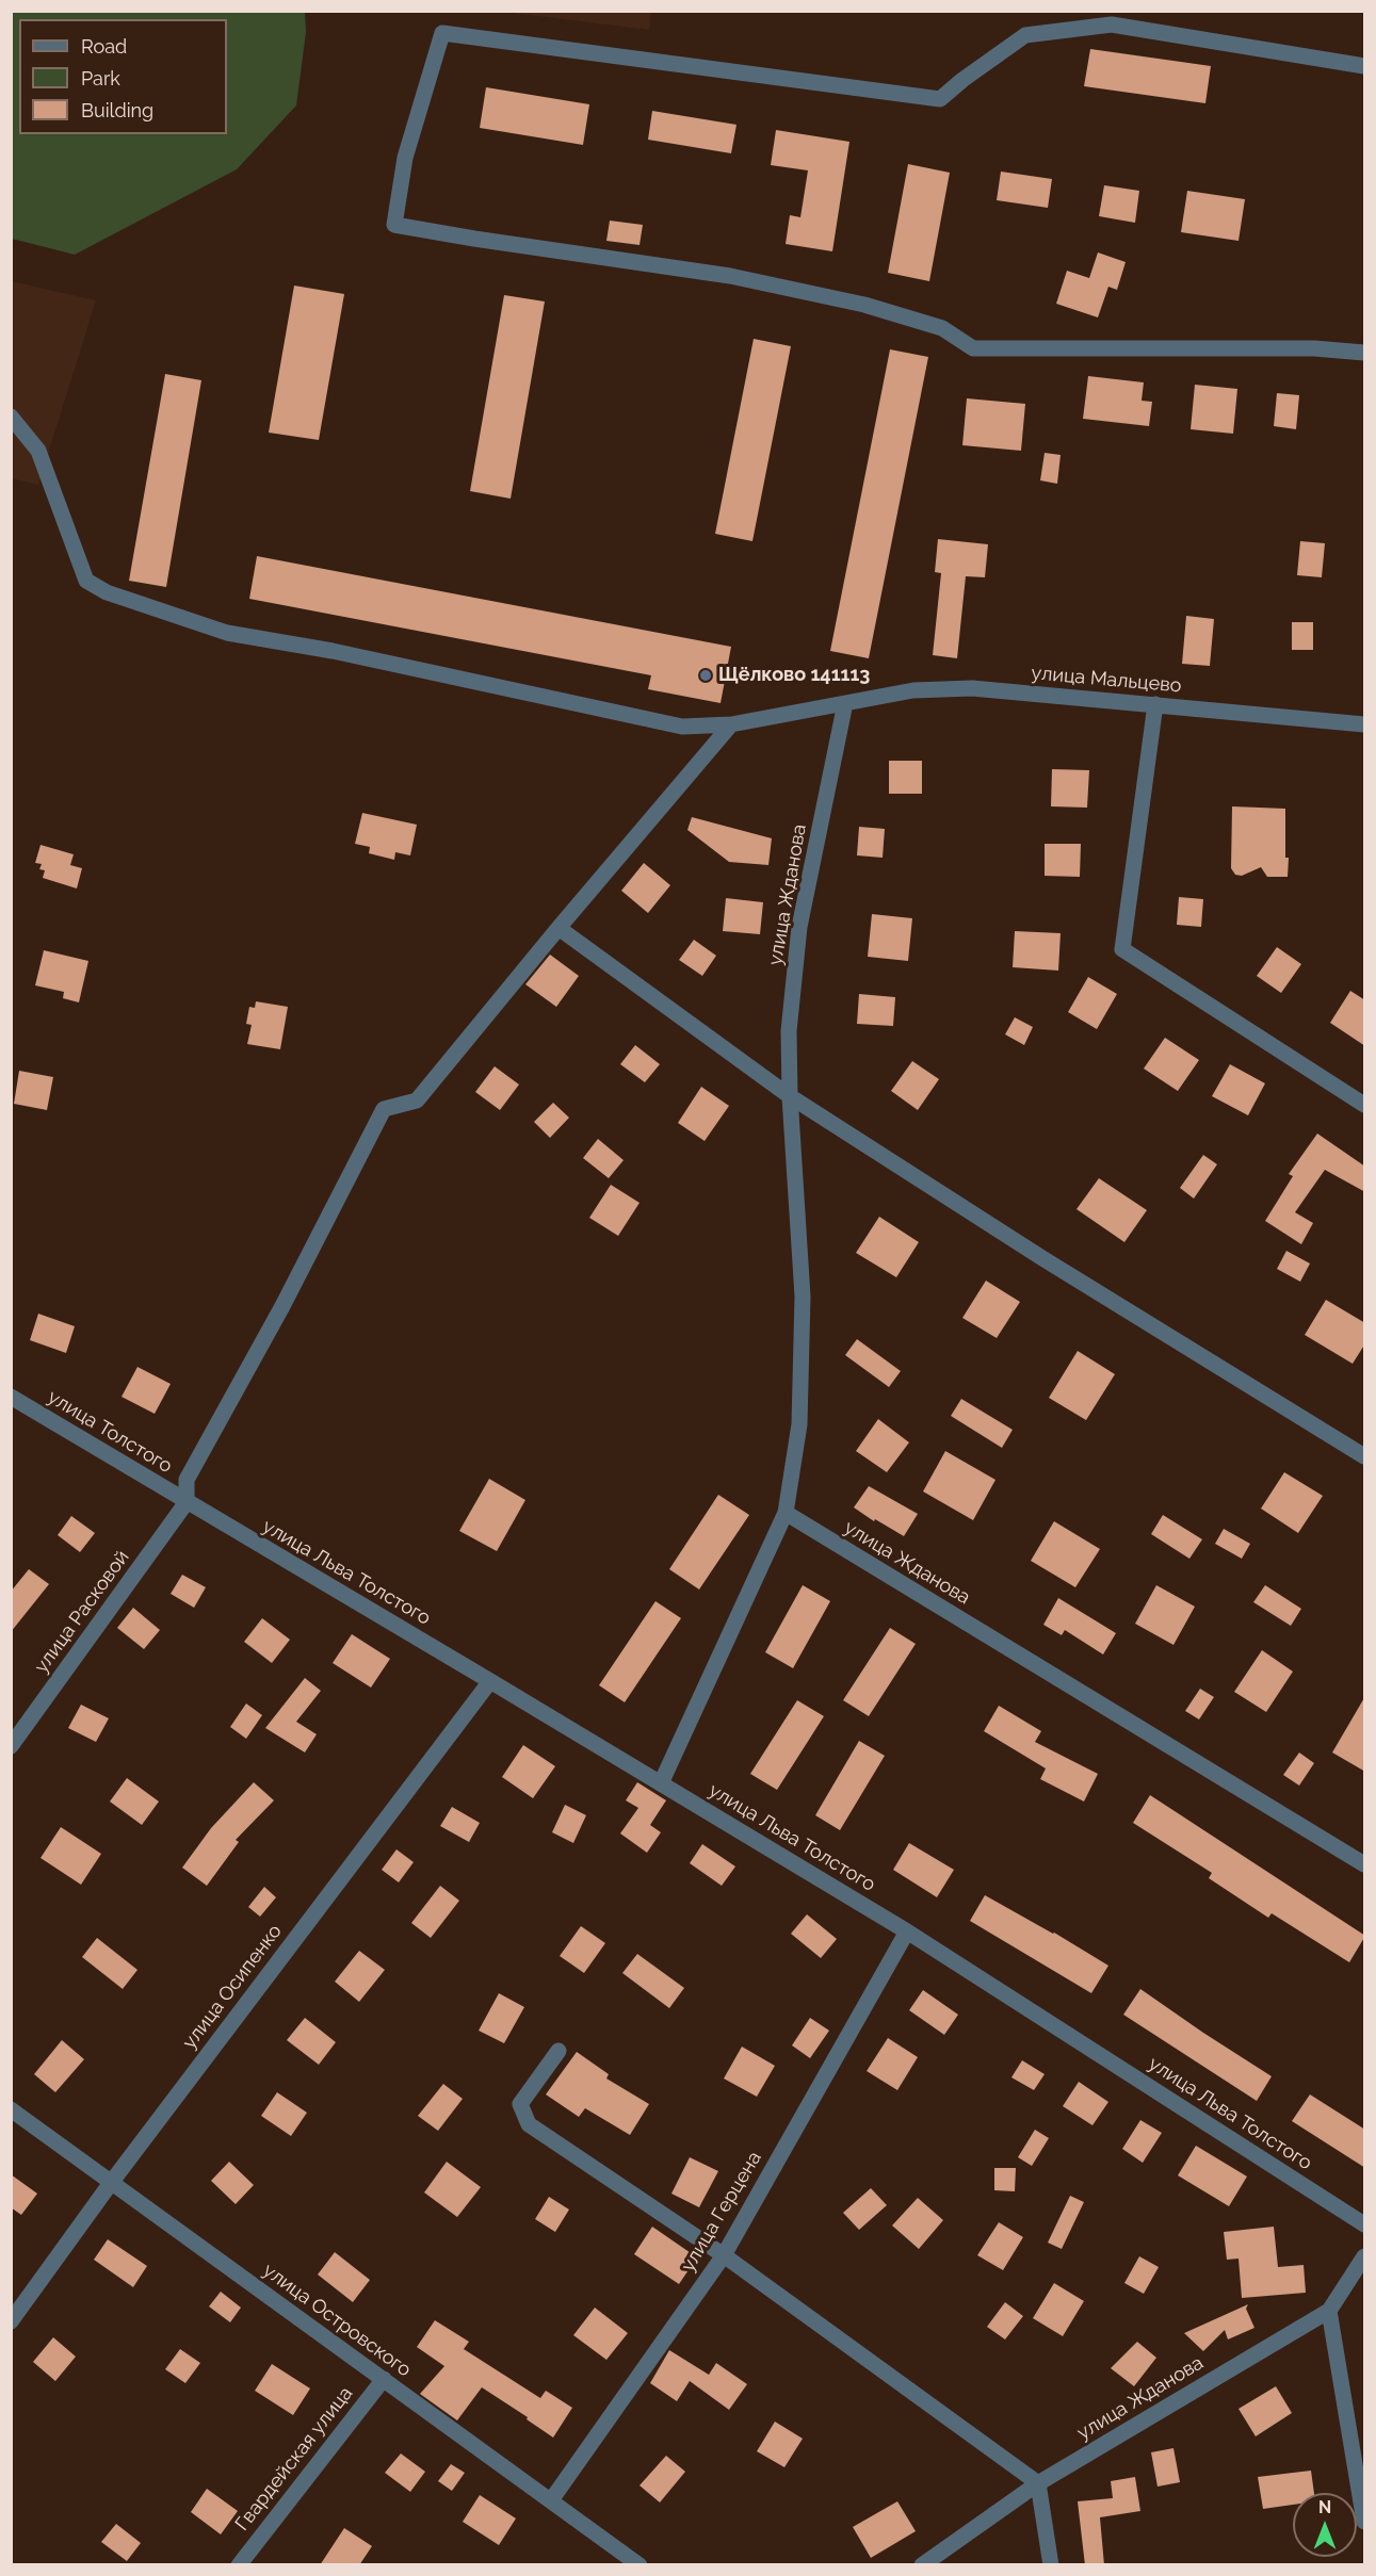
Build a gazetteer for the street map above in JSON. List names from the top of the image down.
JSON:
{
  "streets": {
    "street": [
      "улица Мальцево",
      "улица Жданова",
      "улица Толстого",
      "улица Льва Толстого",
      "улица Расковой",
      "улица Осипенко",
      "улица Герцена",
      "улица Островского",
      "Гвардейская улица"
    ]
  },
  "crossings": [
    ["улица Мальцево", "улица Жданова"],
    ["улица Толстого", "улица Льва Толстого"],
    ["улица Толстого", "улица Расковой"],
    ["улица Льва Толстого", "улица Расковой"],
    ["улица Льва Толстого", "улица Осипенко"],
    ["улица Льва Толстого", "улица Герцена"],
    ["улица Осипенко", "улица Островского"],
    ["улица Герцена", "улица Островского"],
    ["улица Островского", "Гвардейская улица"]
  ],
  "places": ["Щёлково 141113"],
  "legend": ["Road", "Park", "Building"],
  "north": "top"
}
